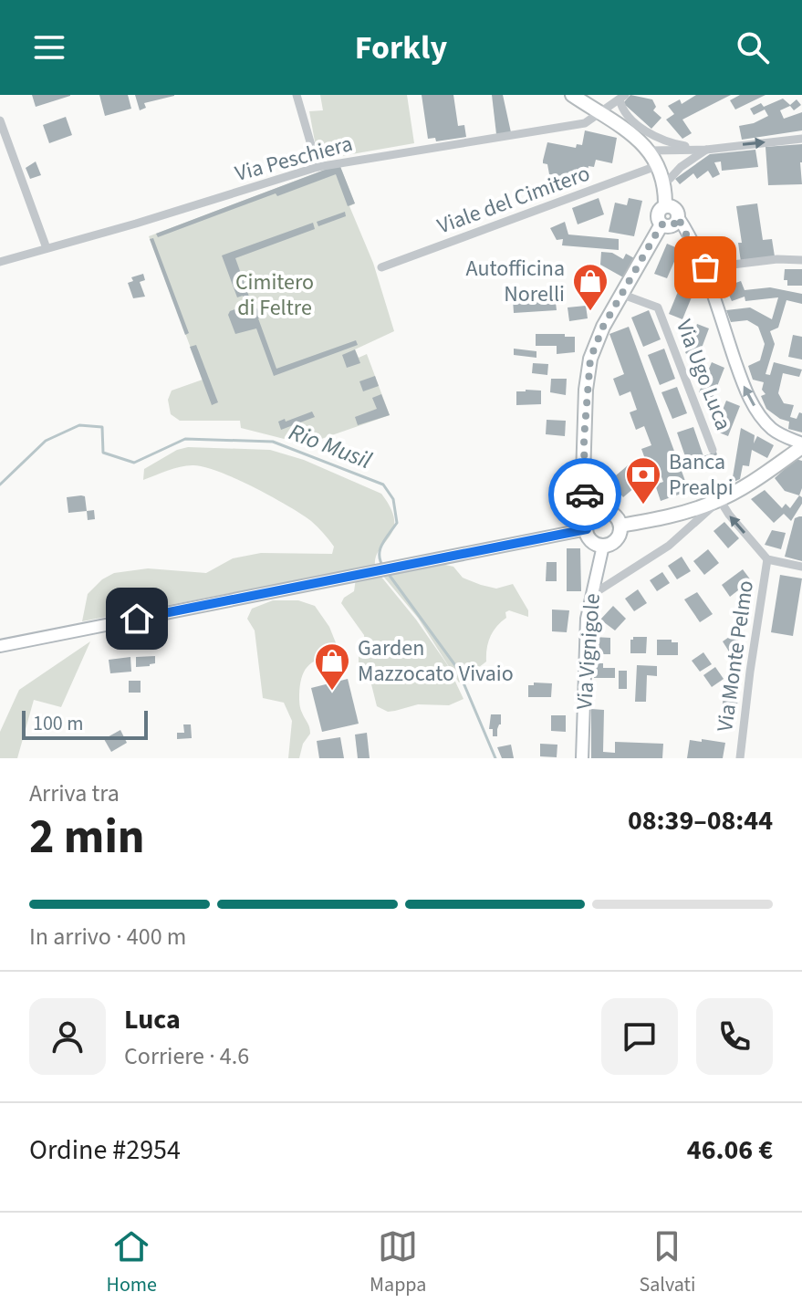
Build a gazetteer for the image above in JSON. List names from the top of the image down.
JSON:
{
  "streets": {
    "street": [
      "Via Peschiera",
      "Viale del Cimitero",
      "Via Ugo Luca",
      "Via Vignigole",
      "Via Monte Pelmo"
    ]
  },
  "water": ["Rio Musil"],
  "parks": ["Cimitero di Feltre"],
  "places": {
    "shop": ["Autofficina Norelli", "Garden Mazzocato Vivaio"],
    "bank": ["Banca Prealpi"]
  },
  "scale_bar": "100 m",
  "page": {
    "header": "Forkly",
    "scale": "100 m",
    "heading": ["2 min", "Arriva tra", "08:39–08:44"],
    "panel": [
      "Luca",
      "Corriere · 4.6",
      "Ordine #2954",
      "46.06 €"
    ],
    "bar": "In arrivo · 400 m",
    "tabs": ["Home", "Mappa", "Salvati"]
  }
}
